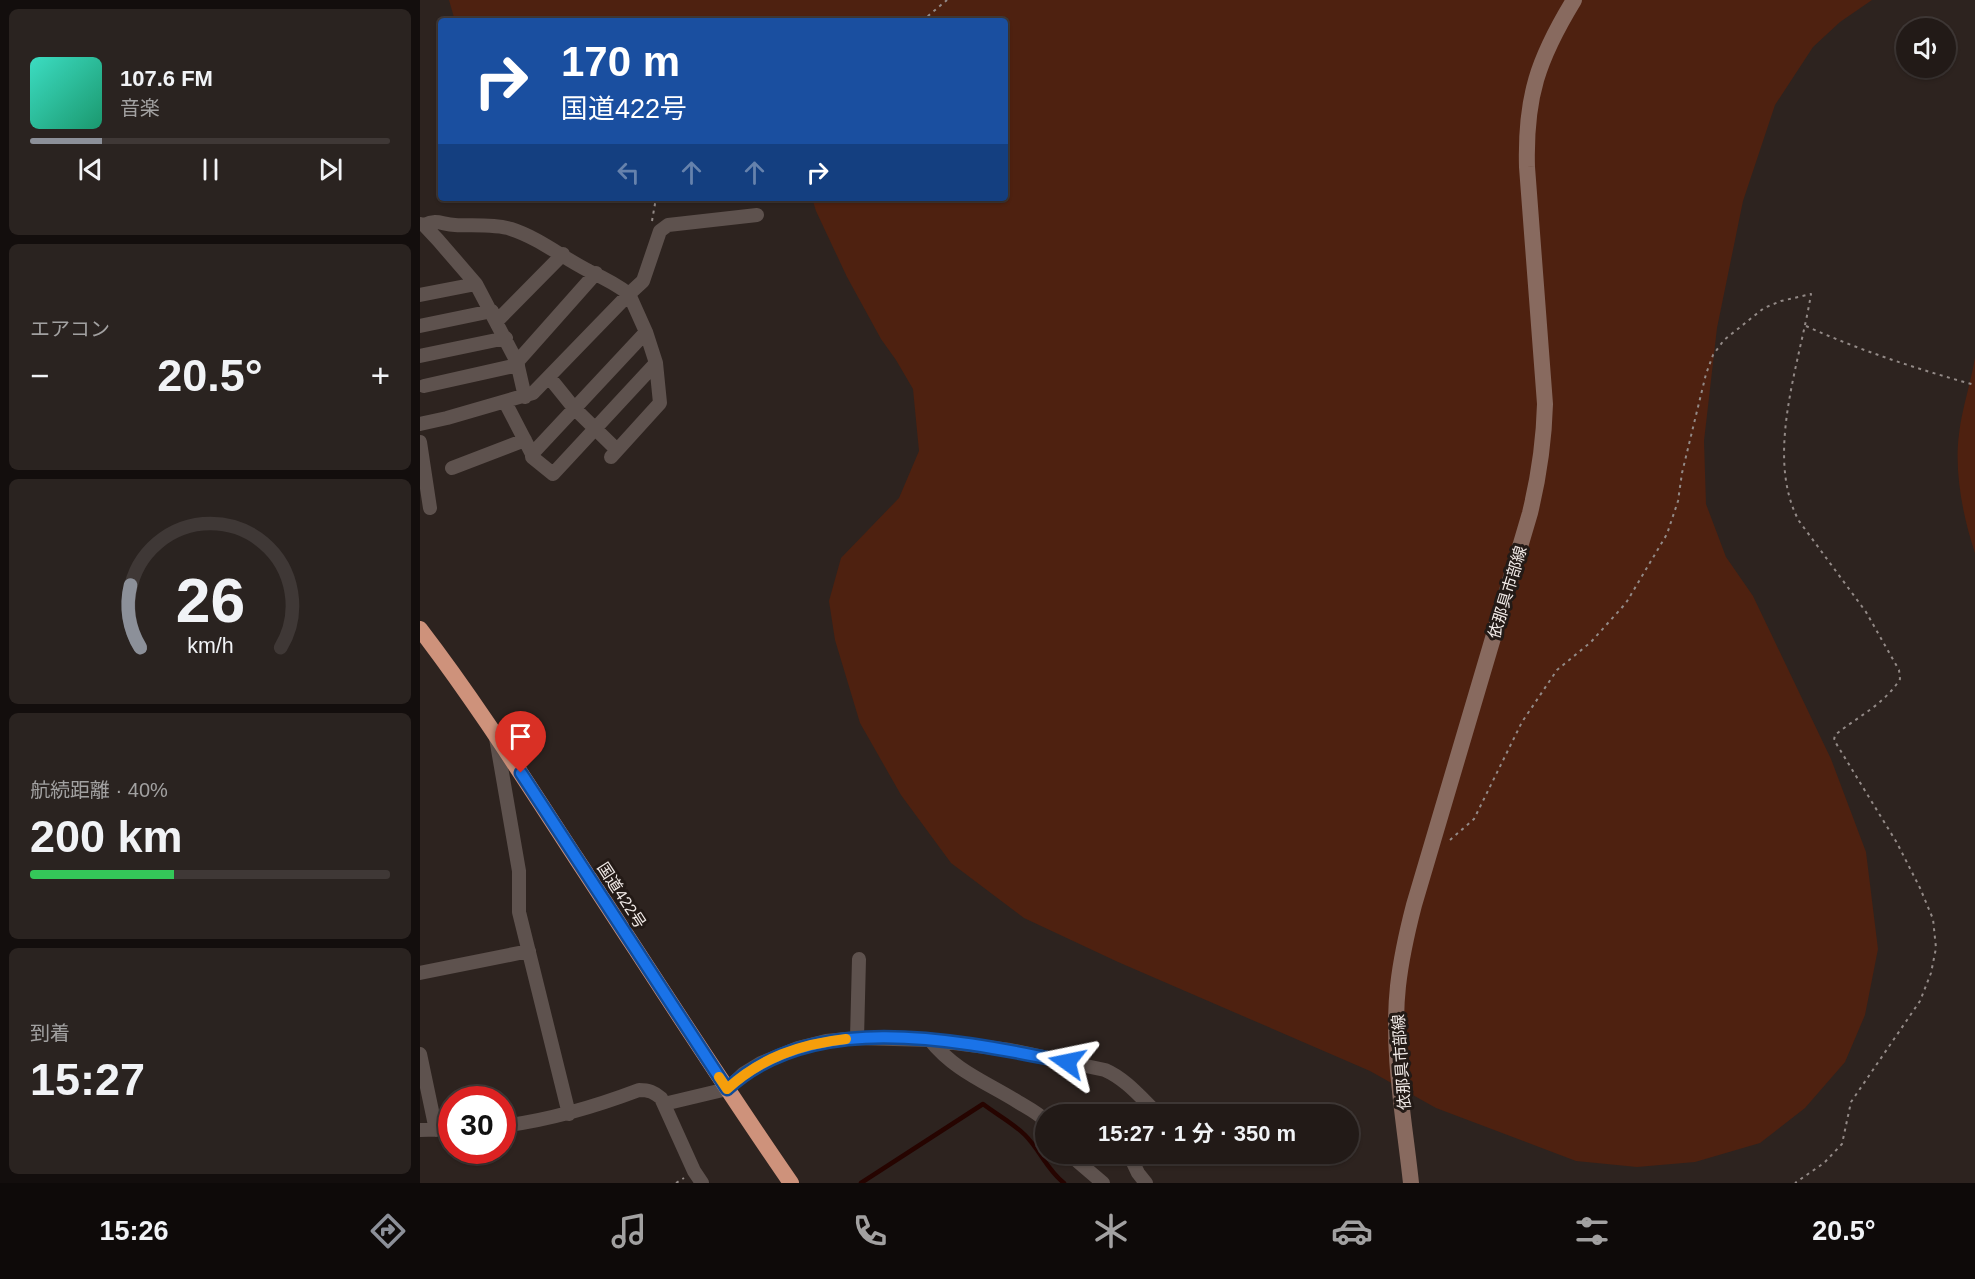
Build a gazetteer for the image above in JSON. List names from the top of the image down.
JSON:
{
  "streets": {
    "highway": ["国道422号"],
    "main road": ["依那具市部線"]
  },
  "page": {
    "turn": ["170 m", "国道422号"],
    "song": ["107.6 FM", "音楽"],
    "tile": [
      "エアコン",
      ["航続距離 · 40%", "200 km"],
      ["到着", "15:27"]
    ],
    "heat": ["−", "20.5°", "+"],
    "limit": "30",
    "trip": "15:27 · 1 分 · 350 m",
    "tabs": ["15:26", "20.5°"],
    "gauge": ["26", "km/h"]
  }
}
